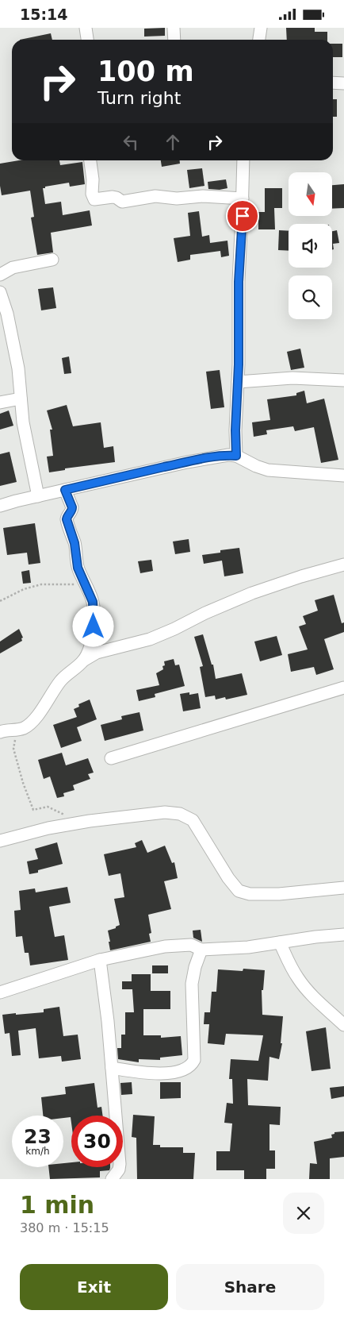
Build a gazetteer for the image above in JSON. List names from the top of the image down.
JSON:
{
  "north": "bottom",
  "page": {
    "status": "15:14",
    "turn": ["100 m", "Turn right"],
    "speed": "23 km/h",
    "limit": "30",
    "heading": ["1 min", "380 m · 15:15"],
    "buttons": ["Exit", "Share"]
  }
}
